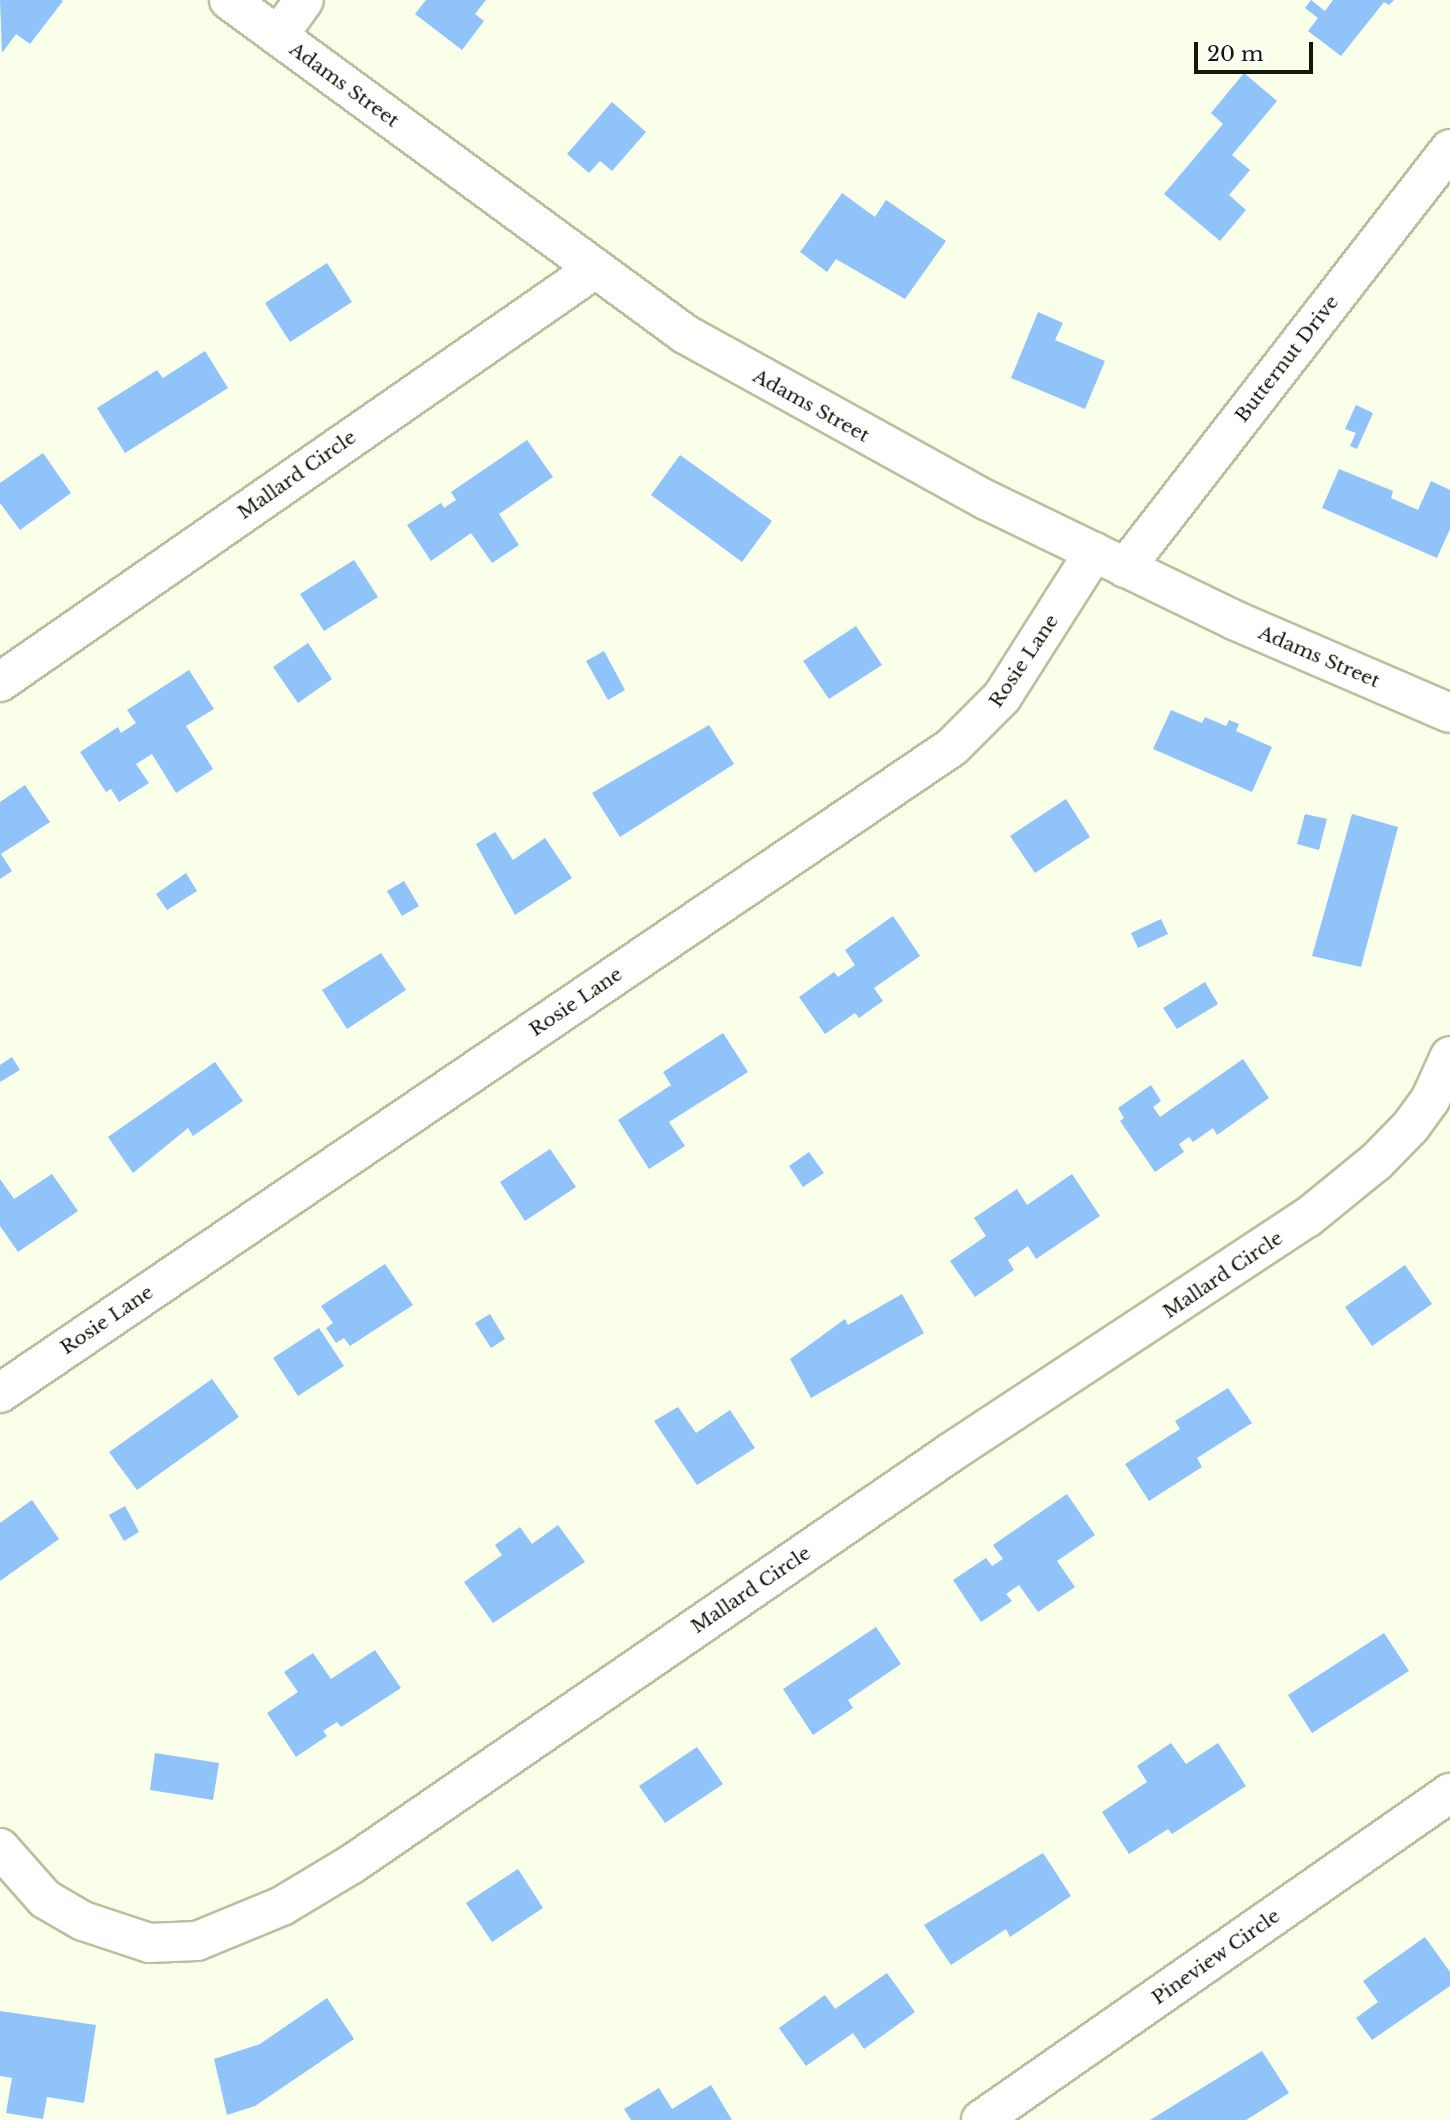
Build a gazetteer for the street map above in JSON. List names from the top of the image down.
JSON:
{
  "streets": {
    "street": [
      "Adams Street",
      "Butternut Drive",
      "Mallard Circle",
      "Rosie Lane",
      "Pineview Circle"
    ]
  },
  "crossings": [
    ["Adams Street", "Butternut Drive"],
    ["Adams Street", "Mallard Circle"],
    ["Adams Street", "Rosie Lane"],
    ["Butternut Drive", "Rosie Lane"]
  ],
  "scale_bar": "20 m"
}
